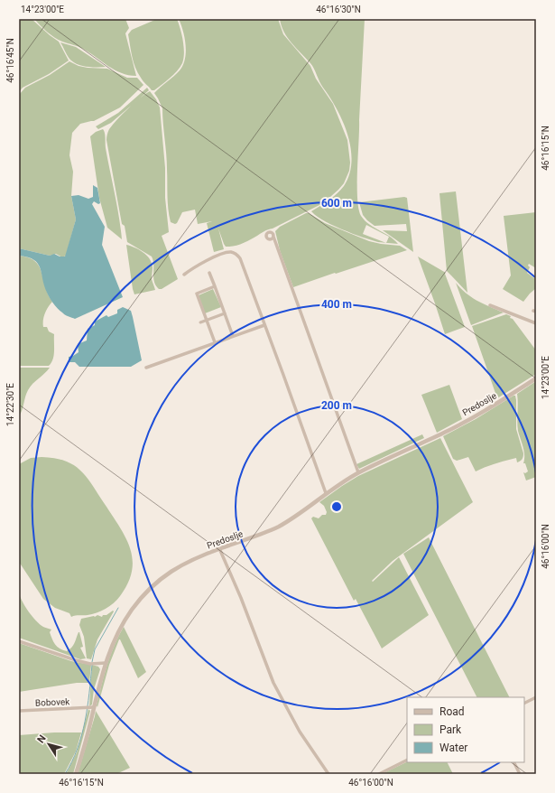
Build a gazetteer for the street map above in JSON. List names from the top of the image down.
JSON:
{
  "streets": {
    "street": ["Predoslje", "Bobovek"]
  },
  "crossings": [
    ["Predoslje", "Bobovek"]
  ],
  "legend": ["Road", "Park", "Water"],
  "north": "top left",
  "coordinates": [
    "14°23'00\"E",
    "46°16'30\"N",
    "46°16'45\"N",
    "46°16'15\"N",
    "14°22'30\"E",
    "46°16'00\"N"
  ],
  "rings": ["600 m", "400 m", "200 m"]
}
